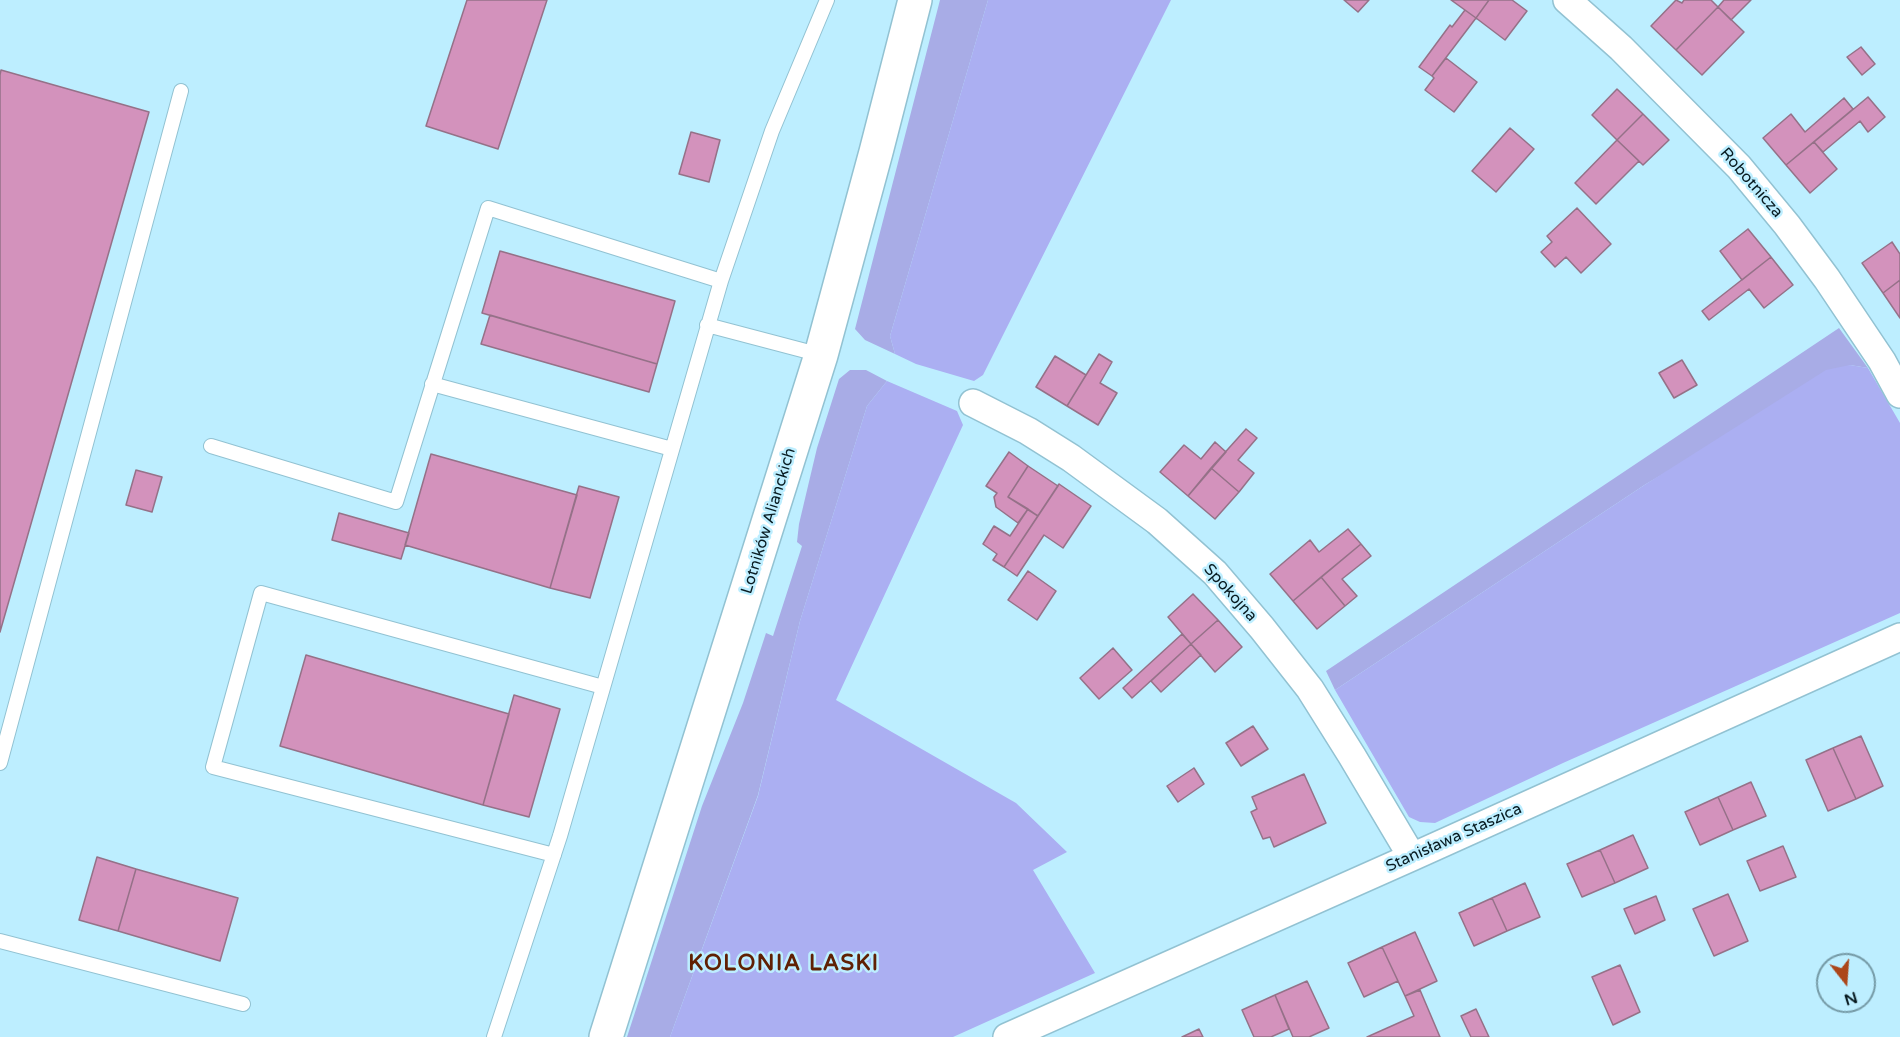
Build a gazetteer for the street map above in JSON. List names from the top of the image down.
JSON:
{
  "streets": {
    "main road": ["Lotników Alianckich"],
    "street": ["Robotnicza", "Spokojna", "Stanisława Staszica"]
  },
  "crossings": [
    ["Spokojna", "Stanisława Staszica"]
  ],
  "districts": ["KOLONIA LASKI"],
  "north": "bottom"
}
